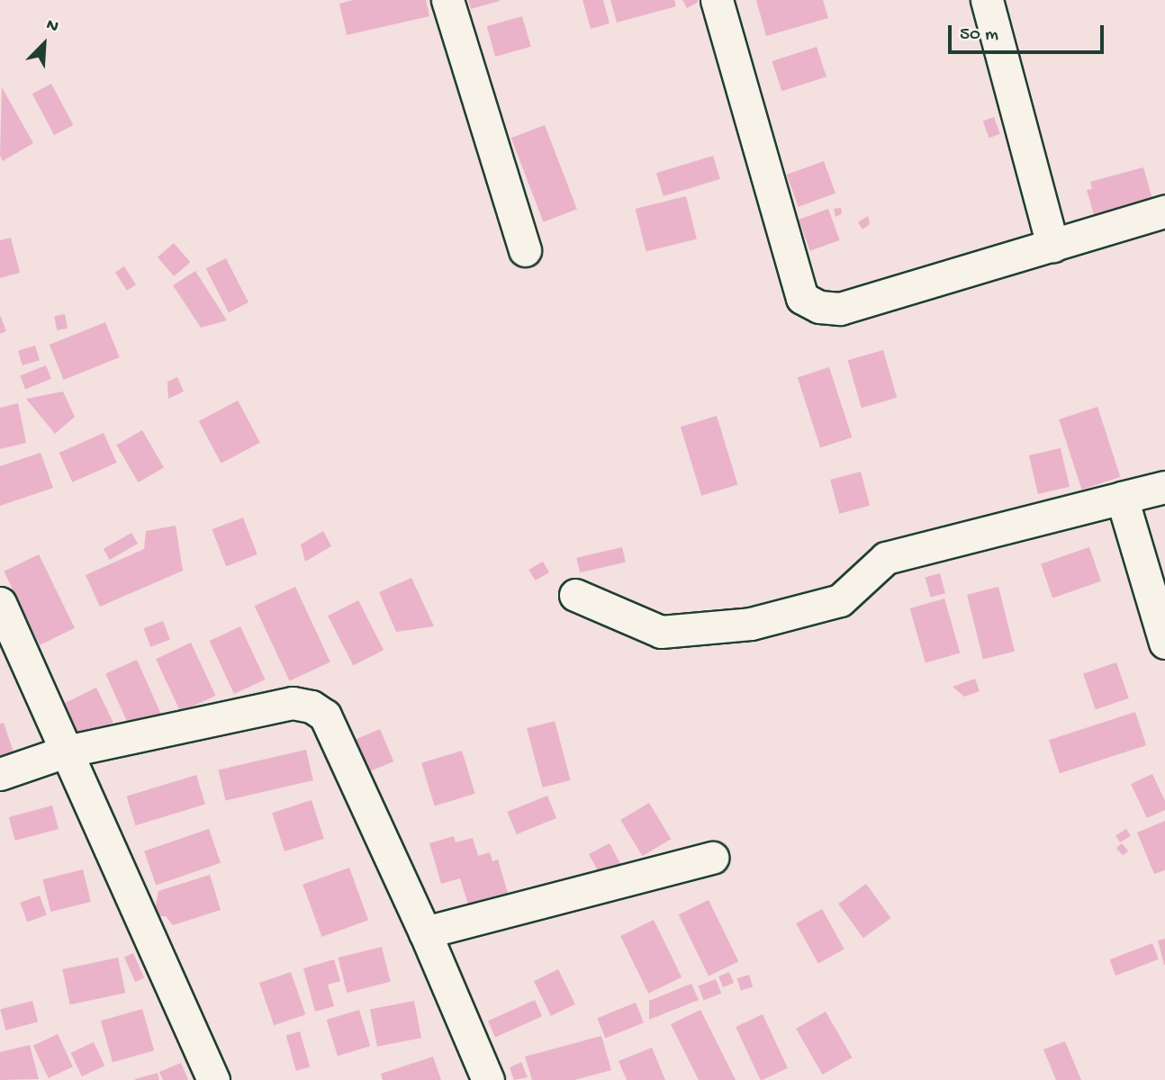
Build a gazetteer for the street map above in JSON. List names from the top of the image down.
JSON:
{
  "scale_bar": "50 m",
  "north": "top right"
}
